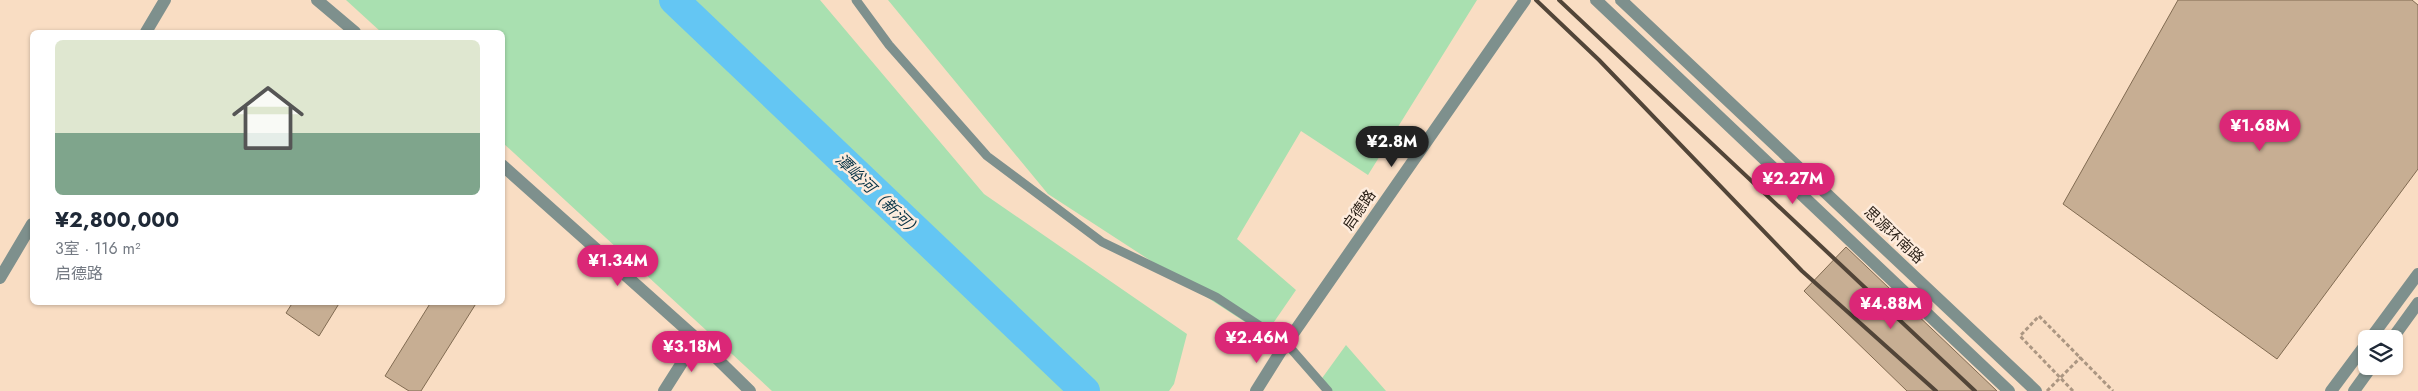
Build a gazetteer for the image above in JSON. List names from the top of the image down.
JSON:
{
  "streets": {
    "street": ["启德路", "思源环南路"]
  },
  "water": ["潭峪河（新河）"],
  "page": {
    "list": [
      {
        "name": "¥2,800,000",
        "note": "3室 · 116 m² · 启德路"
      }
    ],
    "price": [
      "¥1.68M",
      "¥2.8M",
      "¥2.27M",
      "¥1.34M",
      "¥4.88M",
      "¥2.46M",
      "¥3.18M"
    ]
  }
}
